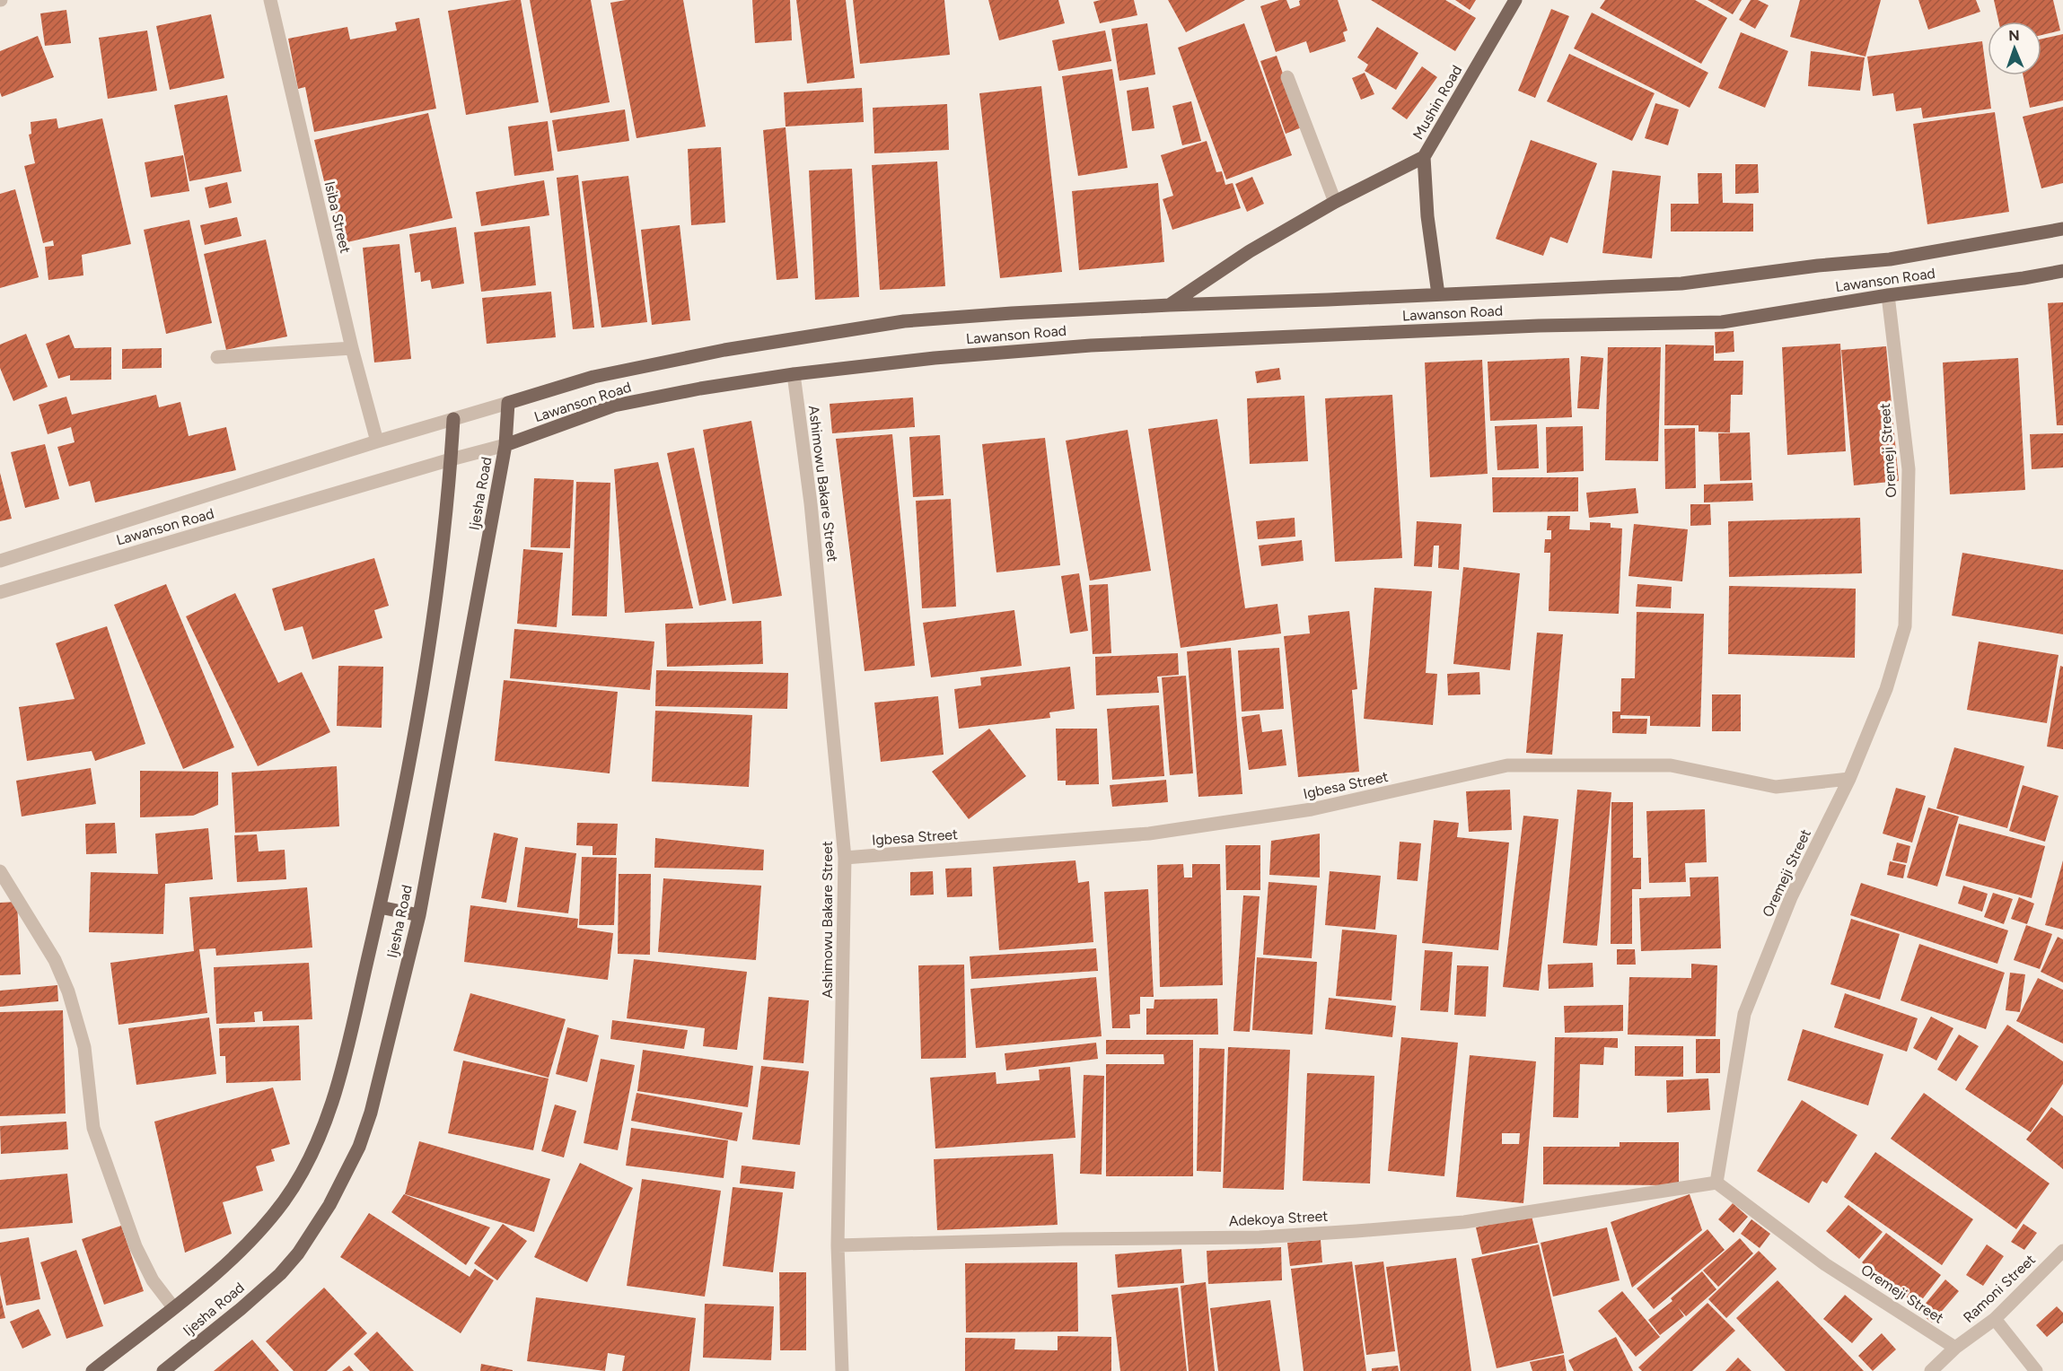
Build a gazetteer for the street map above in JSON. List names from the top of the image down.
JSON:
{
  "streets": {
    "main road": ["Mushin Road", "Lawanson Road", "Ijesha Road"],
    "street": [
      "Isiba Street",
      "Oremeji Street",
      "Ashimowu Bakare Street",
      "Igbesa Street",
      "Adekoya Street",
      "Ramoni Street"
    ]
  },
  "crossings": [
    ["Mushin Road", "Lawanson Road"],
    ["Lawanson Road", "Oremeji Street"],
    ["Lawanson Road", "Ashimowu Bakare Street"],
    ["Lawanson Road", "Ijesha Road"],
    ["Oremeji Street", "Igbesa Street"],
    ["Oremeji Street", "Adekoya Street"],
    ["Oremeji Street", "Ramoni Street"],
    ["Ashimowu Bakare Street", "Igbesa Street"],
    ["Ashimowu Bakare Street", "Adekoya Street"]
  ],
  "north": "top"
}
